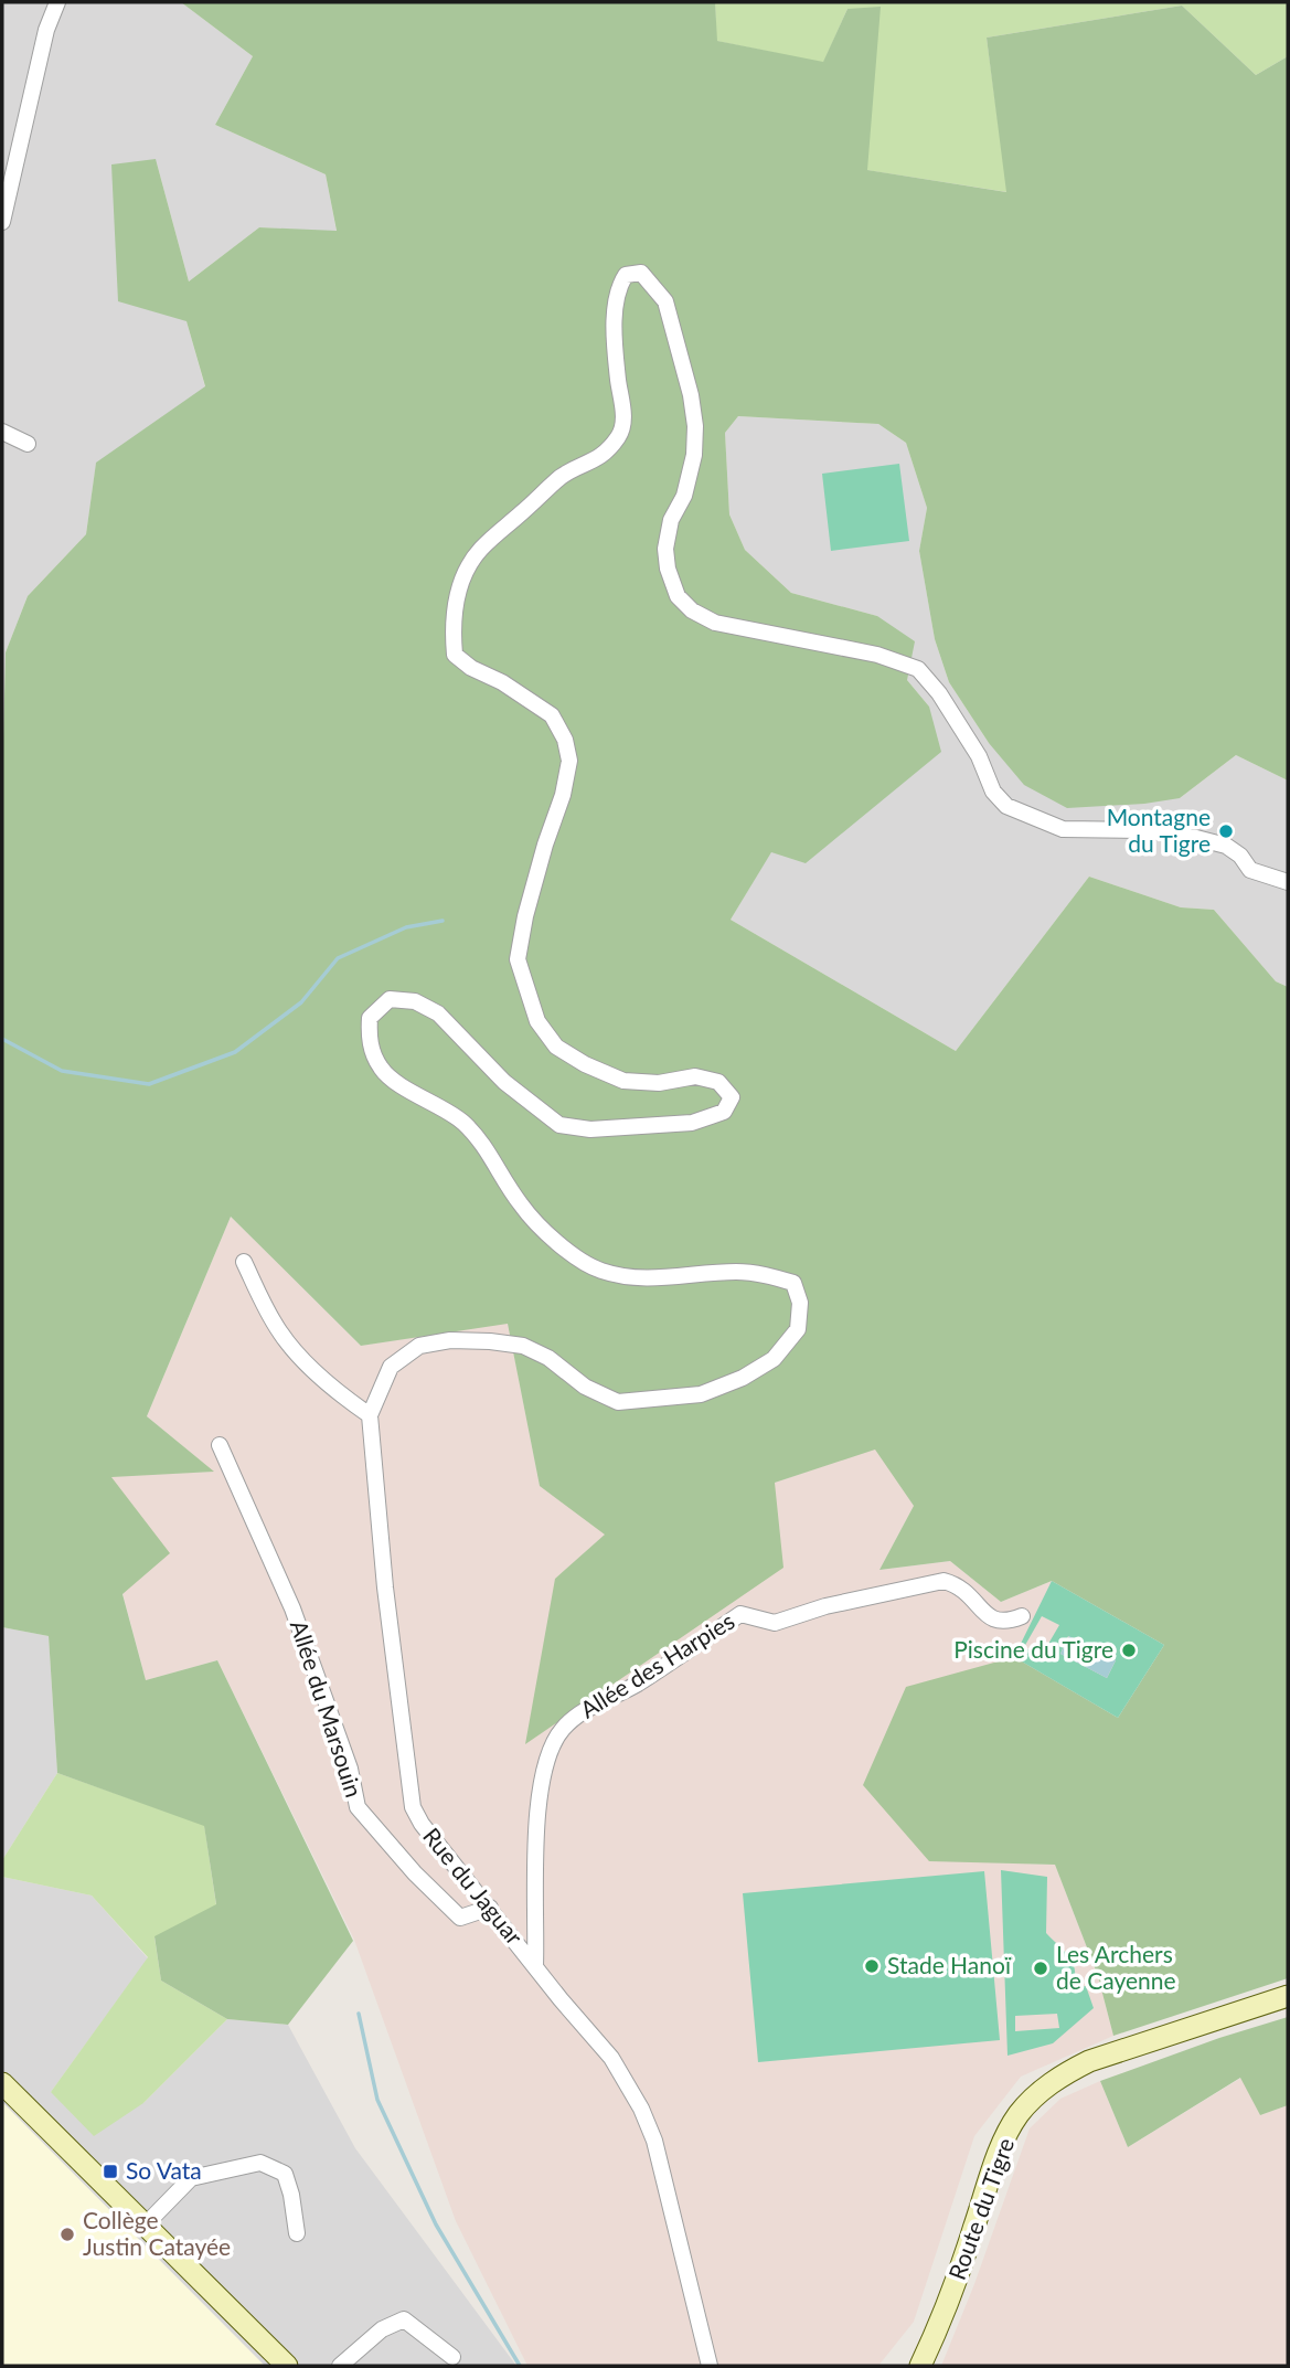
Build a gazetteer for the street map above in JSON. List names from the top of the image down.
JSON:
{
  "streets": {
    "main road": ["Route du Tigre"],
    "street": ["Allée des Harpies", "Allée du Marsouin", "Rue du Jaguar"]
  },
  "crossings": [
    ["Allée des Harpies", "Rue du Jaguar"],
    ["Allée du Marsouin", "Rue du Jaguar"]
  ],
  "places": {
    "other": [
      "Montagne du Tigre",
      "Piscine du Tigre",
      "Stade Hanoï",
      "Les Archers de Cayenne",
      "Collège Justin Catayée"
    ],
    "transit": ["So Vata"]
  }
}
